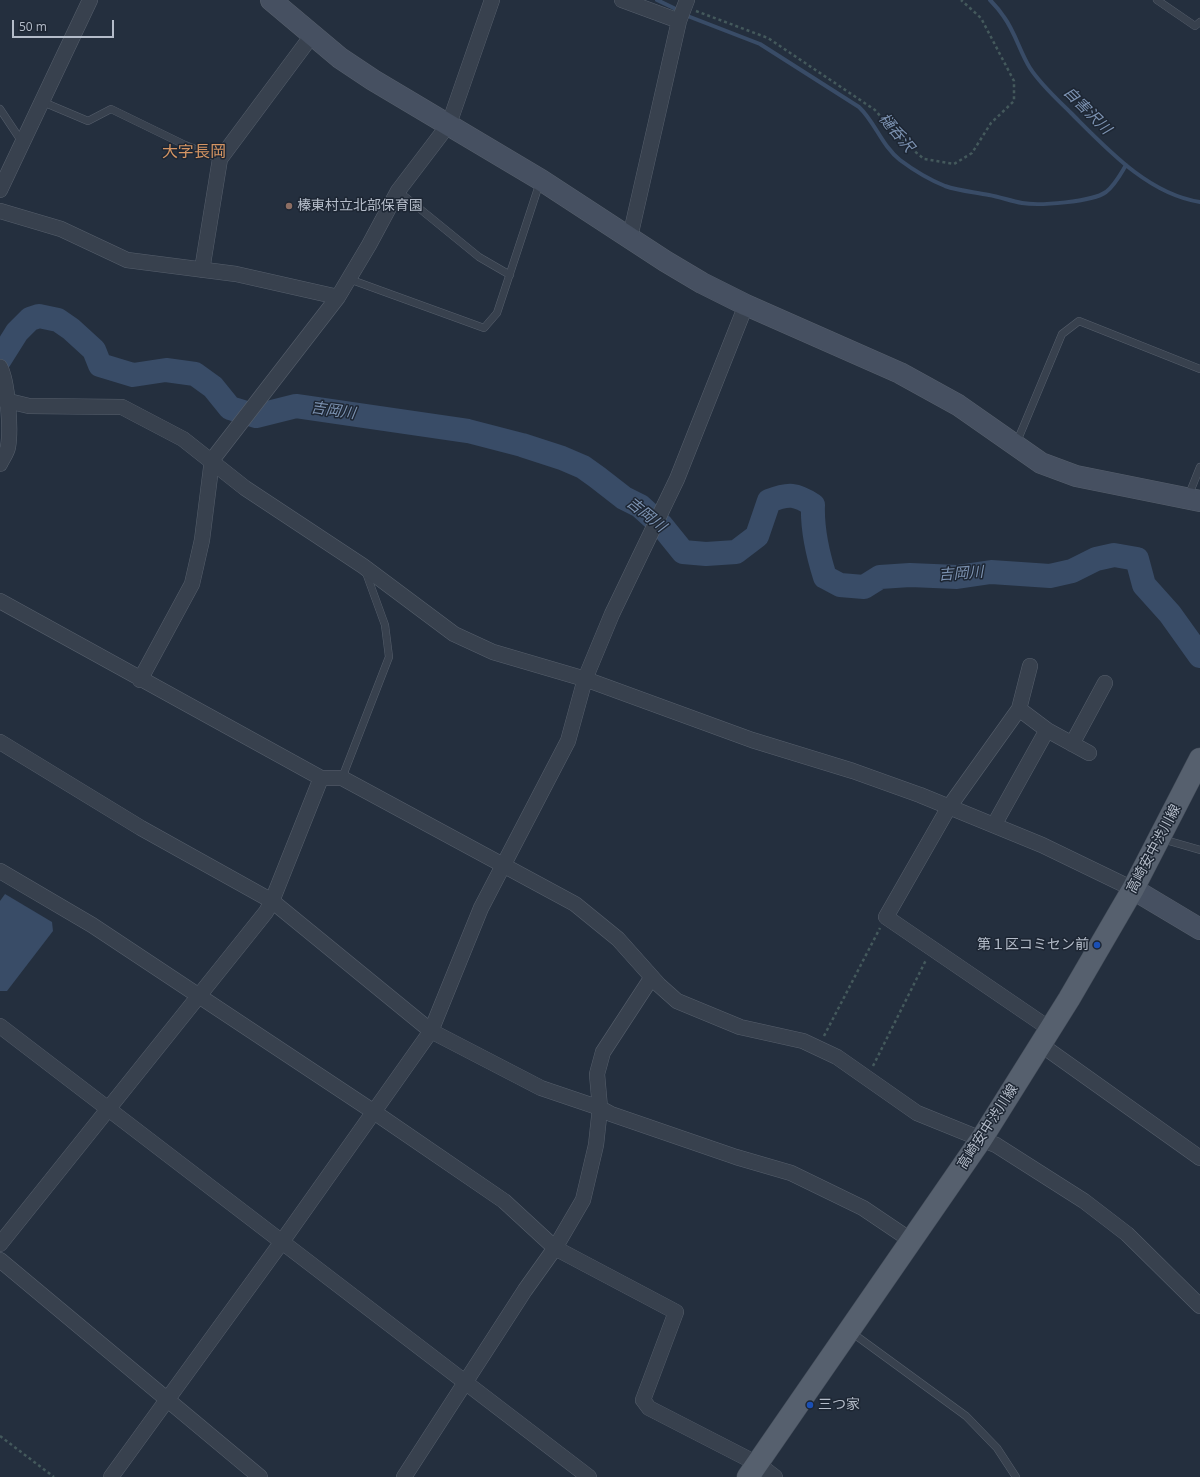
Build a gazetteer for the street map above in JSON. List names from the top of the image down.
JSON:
{
  "streets": {
    "main road": ["高崎安中渋川線"]
  },
  "districts": ["大字長岡"],
  "water": ["自害沢川", "樋呑沢", "吉岡川"],
  "places": ["榛東村立北部保育園", "第１区コミセン前", "三つ家"],
  "scale_bar": "50 m"
}
